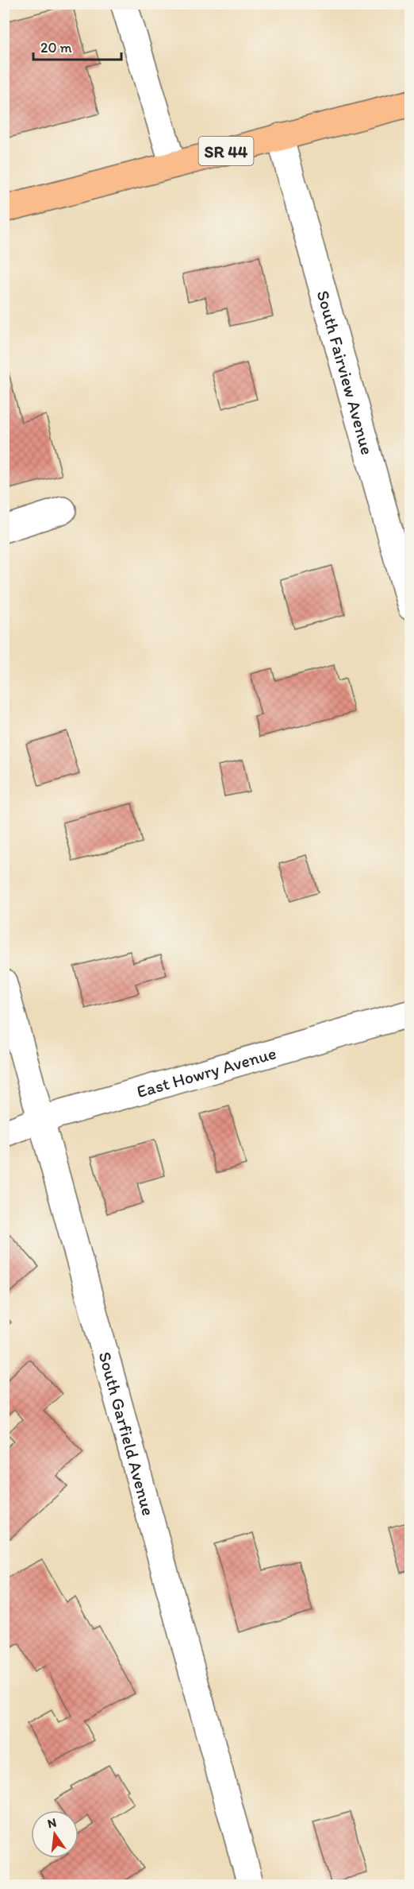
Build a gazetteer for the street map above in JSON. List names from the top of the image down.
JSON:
{
  "streets": {
    "main road": ["SR 44"],
    "street": ["South Fairview Avenue", "East Howry Avenue", "South Garfield Avenue"]
  },
  "crossings": [
    ["SR 44", "South Fairview Avenue"],
    ["East Howry Avenue", "South Garfield Avenue"]
  ],
  "scale_bar": "20 m",
  "north": "top"
}
